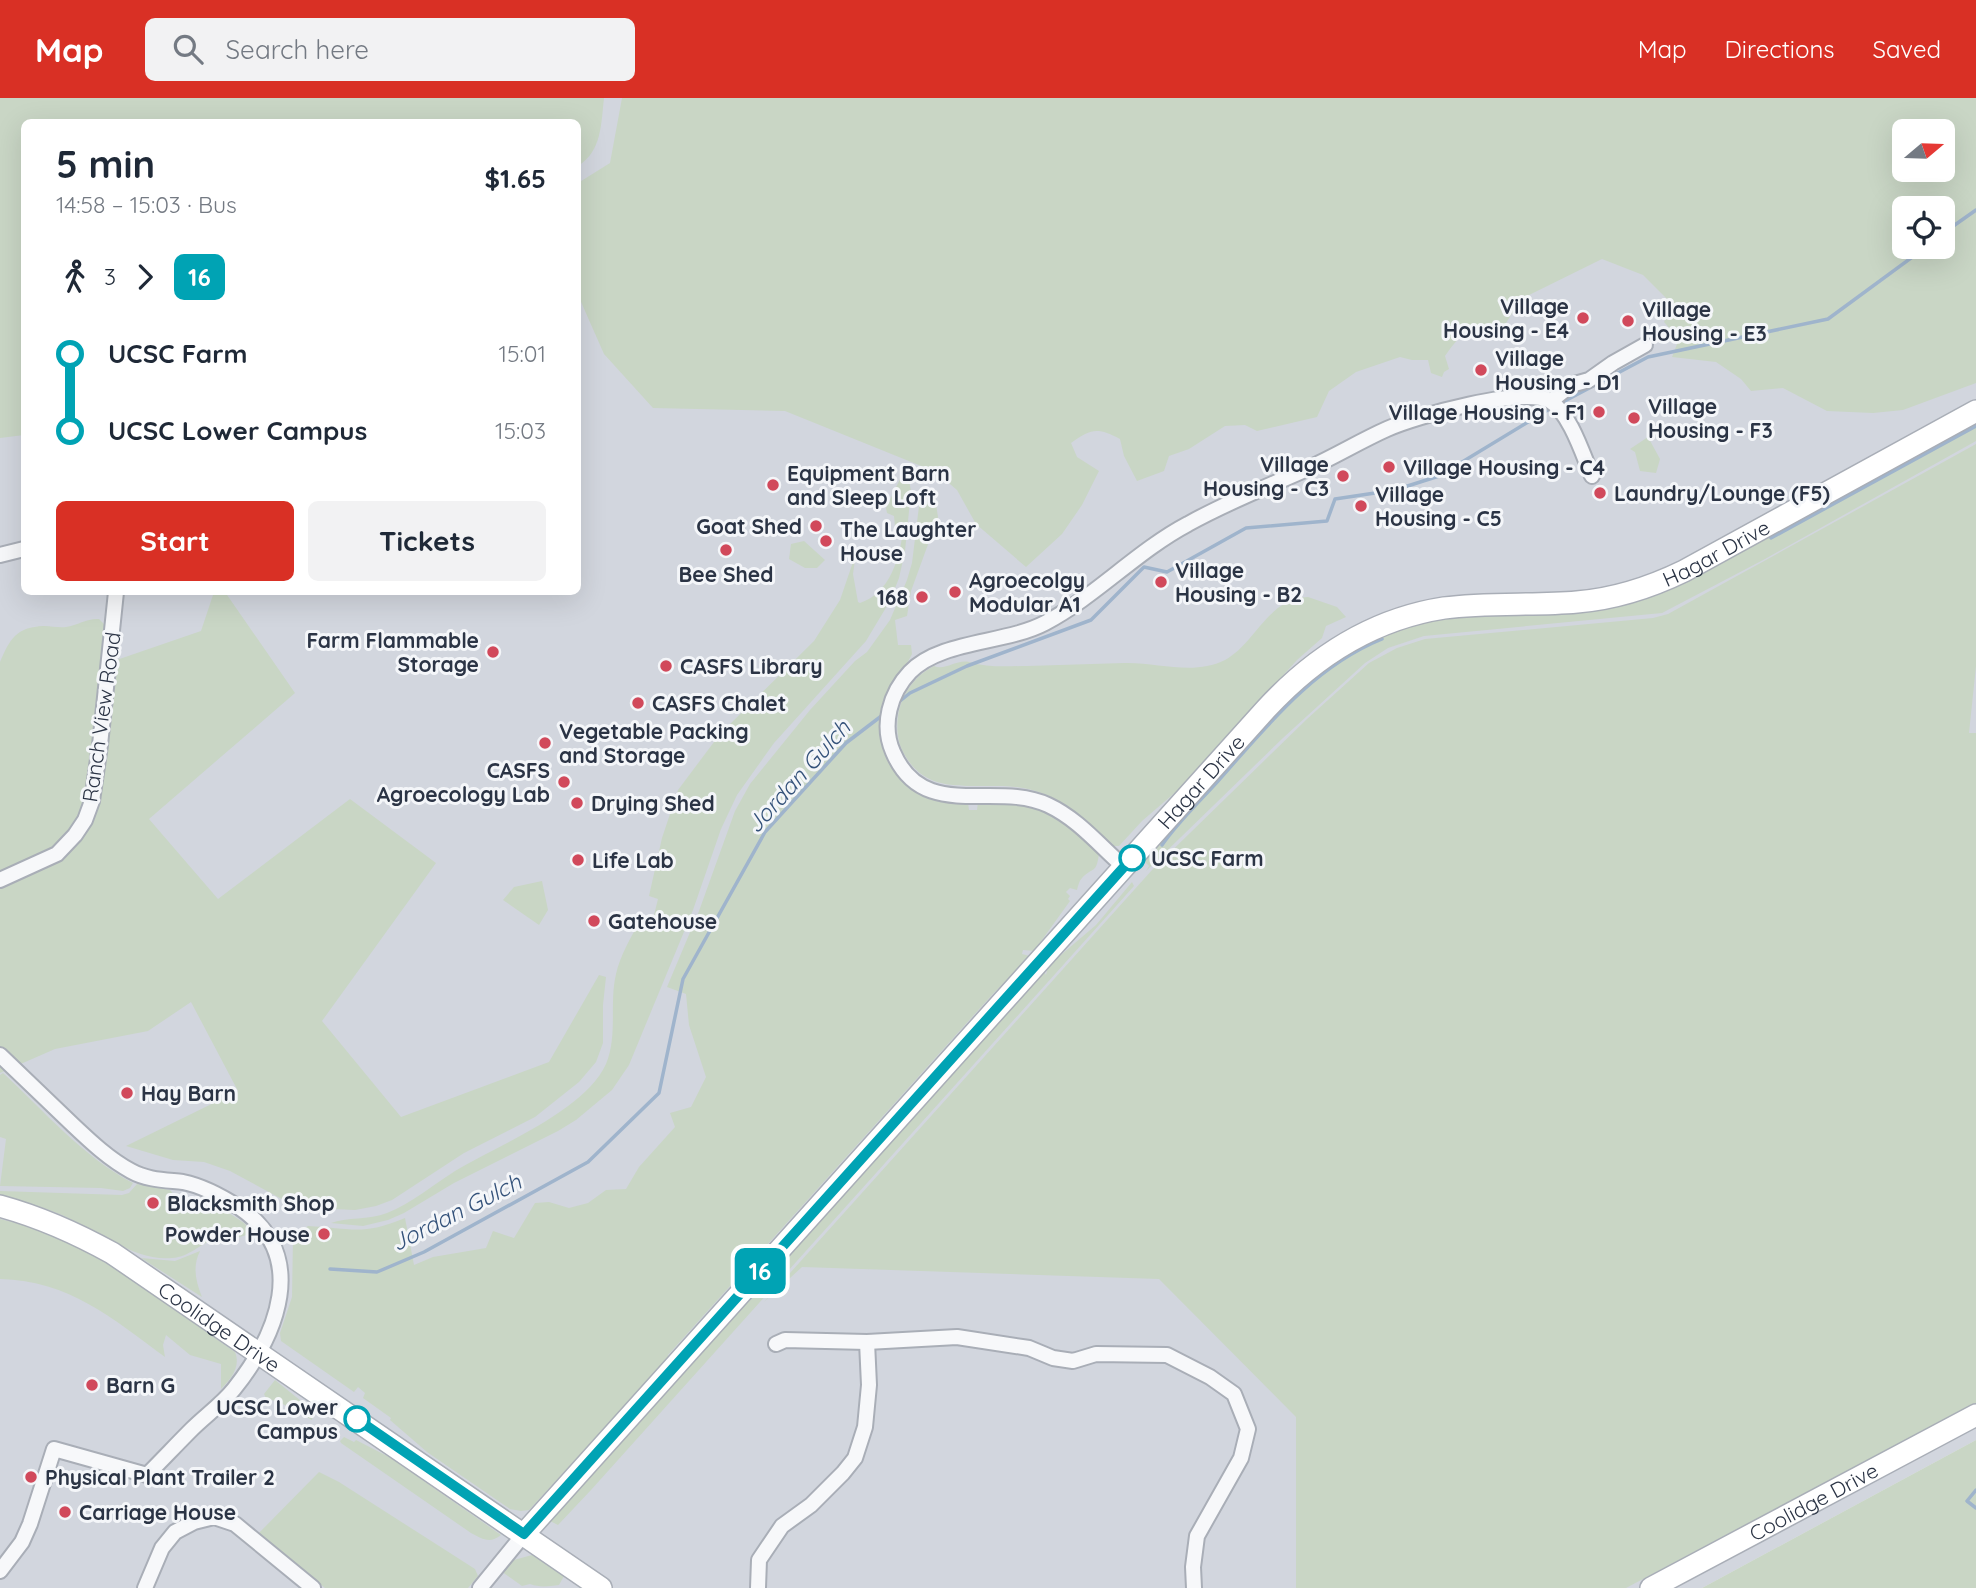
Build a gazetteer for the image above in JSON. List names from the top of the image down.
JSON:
{
  "streets": {
    "main road": ["Hagar Drive", "Coolidge Drive"],
    "street": ["Ranch View Road"]
  },
  "crossings": [
    ["Hagar Drive", "Coolidge Drive"]
  ],
  "water": ["Jordan Gulch"],
  "places": [
    "Village Housing - E4",
    "Village Housing - E3",
    "Village Housing - D1",
    "Village Housing - F1",
    "Village Housing - F3",
    "Village Housing - C4",
    "Village Housing - C3",
    "Equipment Barn and Sleep Loft",
    "Laundry/Lounge (F5)",
    "Village Housing - C5",
    "Goat Shed",
    "The Laughter House",
    "Bee Shed",
    "Village Housing - B2",
    "Agroecolgy Modular A1",
    "168",
    "Farm Flammable Storage",
    "CASFS Library",
    "CASFS Chalet",
    "Vegetable Packing and Storage",
    "CASFS Agroecology Lab",
    "Drying Shed",
    "UCSC Farm",
    "Life Lab",
    "Gatehouse",
    "Hay Barn",
    "Blacksmith Shop",
    "Powder House",
    "Barn G",
    "UCSC Lower Campus",
    "Physical Plant Trailer 2",
    "Carriage House"
  ],
  "lines": ["bus line 16"],
  "north": "right",
  "page": {
    "header": "Map",
    "search": "Search here",
    "nav": ["Map", "Directions", "Saved"],
    "on_map": "16",
    "heading": ["5 min", "14:58 – 15:03 · Bus", "$1.65"],
    "legs": ["3", "16"],
    "list": [
      {
        "name": "UCSC Farm",
        "value": "15:01"
      },
      {
        "name": "UCSC Lower Campus",
        "value": "15:03"
      }
    ],
    "buttons": ["Start", "Tickets"]
  }
}
